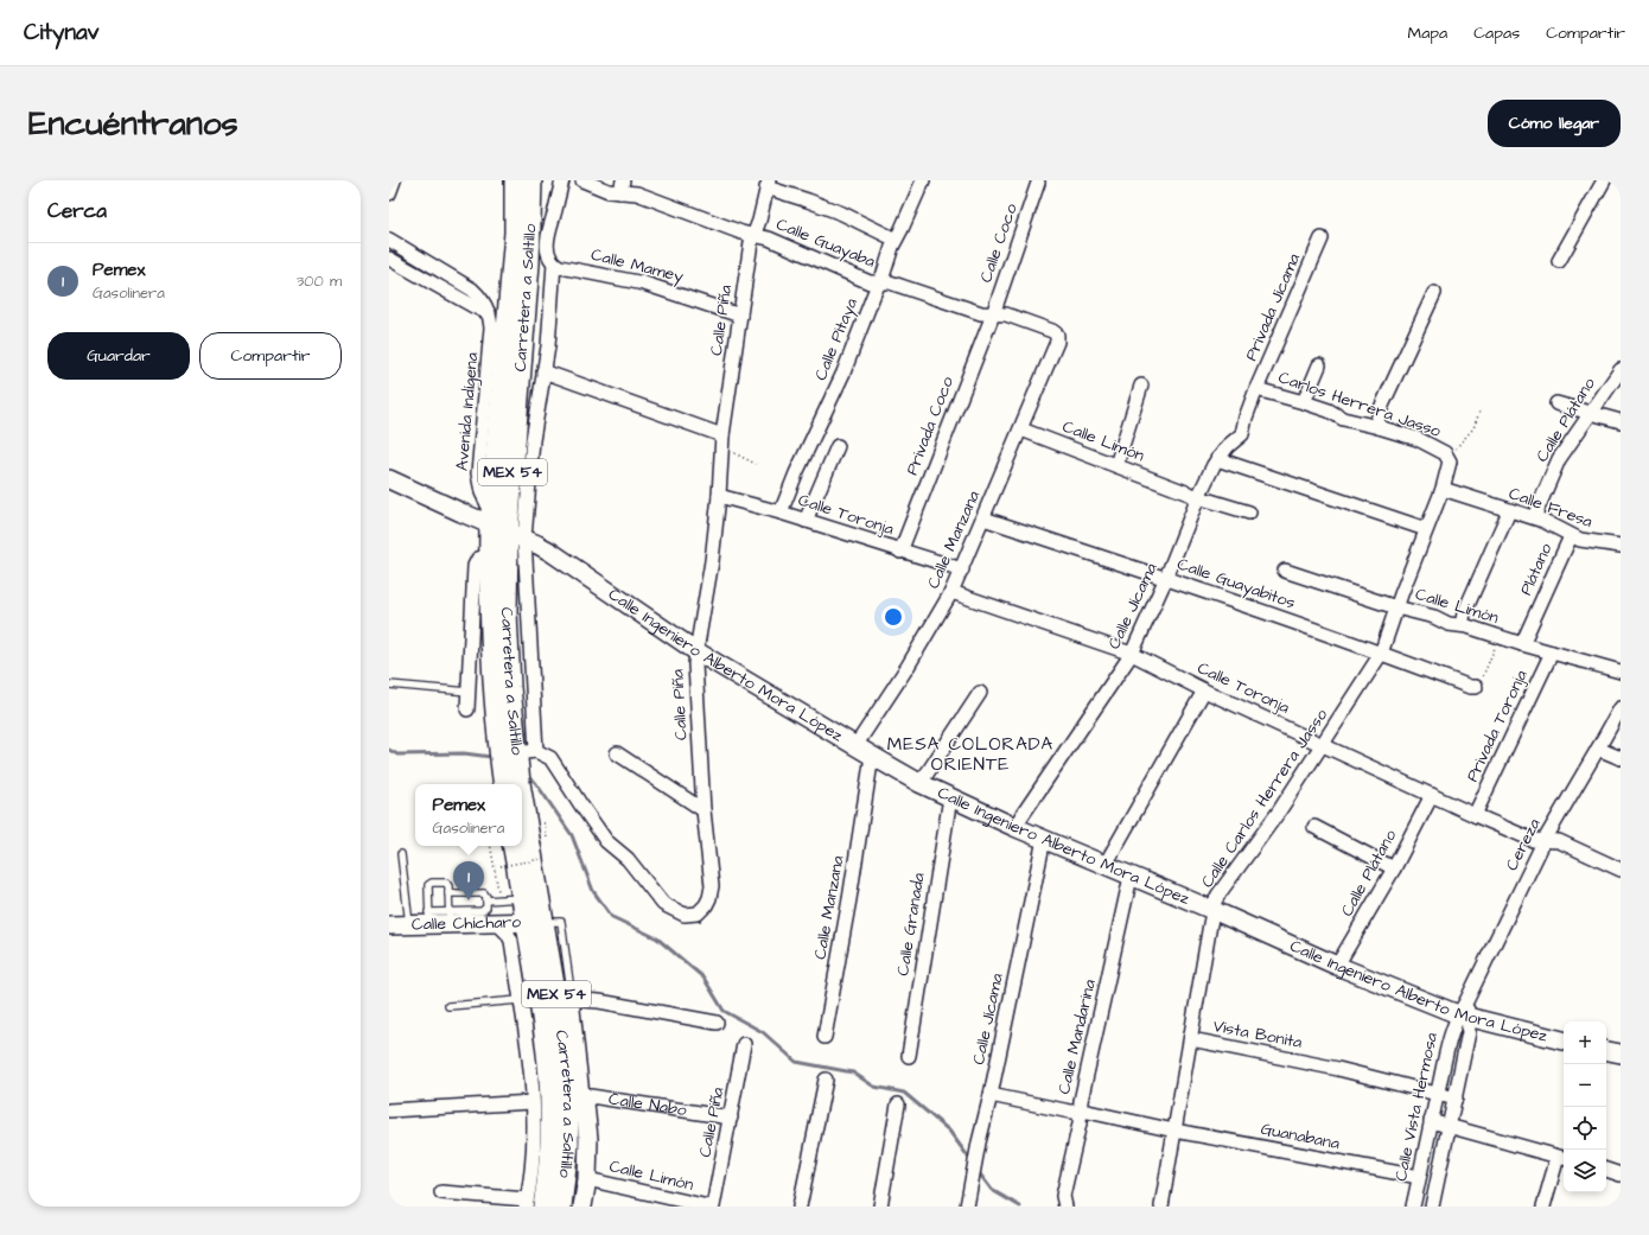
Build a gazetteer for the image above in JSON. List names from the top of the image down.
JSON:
{
  "streets": {
    "main road": ["Carretera a Saltillo", "MEX 54"],
    "street": [
      "Calle Guayaba",
      "Calle Coco",
      "Calle Mamey",
      "Privada Jícama",
      "Calle Piña",
      "Calle Pitaya",
      "Carlos Herrera Jasso",
      "Avenida Indígena",
      "Calle Plátano",
      "Privada Coco",
      "Calle Limón",
      "Calle Fresa",
      "Calle Toronja",
      "Calle Manzana",
      "Plátano",
      "Calle Guayabitos",
      "Calle Jícama",
      "Calle Ingeniero Alberto Mora López",
      "Privada Toronja",
      "Calle Carlos Herrera Jasso",
      "Cereza",
      "Calle Chícharo",
      "Calle Granada",
      "Vista Bonita",
      "Calle Mandarina",
      "Calle Nabo",
      "Calle Vista Hermosa",
      "Guanabana"
    ]
  },
  "crossings": [
    ["Calle Guayaba", "Calle Coco"],
    ["Calle Guayaba", "Calle Piña"],
    ["Calle Guayaba", "Calle Pitaya"],
    ["Calle Guayaba", "Privada Coco"],
    ["Calle Guayaba", "Calle Manzana"],
    ["Calle Coco", "Privada Coco"],
    ["Calle Mamey", "Calle Piña"],
    ["Carretera a Saltillo", "Avenida Indígena"],
    ["Carretera a Saltillo", "Calle Ingeniero Alberto Mora López"],
    ["Carretera a Saltillo", "Calle Chícharo"],
    ["Carretera a Saltillo", "Calle Nabo"],
    ["Privada Jícama", "Carlos Herrera Jasso"],
    ["Privada Jícama", "Calle Jícama"],
    ["Calle Piña", "Calle Toronja"],
    ["Calle Piña", "Calle Ingeniero Alberto Mora López"],
    ["Calle Piña", "Calle Nabo"],
    ["Calle Pitaya", "Calle Toronja"],
    ["Carlos Herrera Jasso", "Calle Jícama"],
    ["Carlos Herrera Jasso", "Calle Carlos Herrera Jasso"],
    ["Avenida Indígena", "Calle Ingeniero Alberto Mora López"],
    ["Calle Plátano", "Calle Fresa"],
    ["Calle Plátano", "Calle Toronja"],
    ["Calle Plátano", "Calle Ingeniero Alberto Mora López"],
    ["Privada Coco", "Calle Toronja"],
    ["Calle Limón", "Calle Manzana"],
    ["Calle Limón", "Plátano"],
    ["Calle Limón", "Calle Jícama"],
    ["Calle Limón", "Privada Toronja"],
    ["Calle Limón", "Calle Carlos Herrera Jasso"],
    ["Calle Fresa", "Plátano"],
    ["Calle Fresa", "Calle Carlos Herrera Jasso"],
    ["Calle Toronja", "Calle Manzana"],
    ["Calle Toronja", "Calle Jícama"],
    ["Calle Toronja", "Privada Toronja"],
    ["Calle Toronja", "Calle Carlos Herrera Jasso"],
    ["Calle Toronja", "Cereza"],
    ["Calle Manzana", "Calle Guayabitos"],
    ["Calle Manzana", "Calle Ingeniero Alberto Mora López"],
    ["Calle Guayabitos", "Calle Jícama"],
    ["Calle Guayabitos", "Calle Carlos Herrera Jasso"],
    ["Calle Jícama", "Calle Ingeniero Alberto Mora López"],
    ["Calle Jícama", "Guanabana"],
    ["Calle Ingeniero Alberto Mora López", "Calle Carlos Herrera Jasso"],
    ["Calle Ingeniero Alberto Mora López", "Cereza"],
    ["Calle Ingeniero Alberto Mora López", "Calle Granada"],
    ["Calle Ingeniero Alberto Mora López", "Calle Mandarina"],
    ["Calle Ingeniero Alberto Mora López", "Calle Vista Hermosa"],
    ["Calle Carlos Herrera Jasso", "Vista Bonita"],
    ["Calle Carlos Herrera Jasso", "Guanabana"],
    ["Cereza", "Calle Vista Hermosa"],
    ["Vista Bonita", "Calle Vista Hermosa"],
    ["Calle Mandarina", "Guanabana"],
    ["Calle Vista Hermosa", "Guanabana"]
  ],
  "districts": ["MESA COLORADA ORIENTE"],
  "page": {
    "header": "Citynav",
    "nav": ["Mapa", "Capas", "Compartir"],
    "buttons": [
      "Cómo llegar",
      ["Guardar", "Compartir"]
    ],
    "title": "Encuéntranos",
    "heading": "Cerca",
    "list": [
      {
        "mark": "1",
        "name": "Pemex",
        "note": "Gasolinera",
        "value": "300 m"
      }
    ],
    "popup": ["Pemex", "Gasolinera"],
    "pins": "1",
    "map_buttons": ["+", "−"]
  }
}
